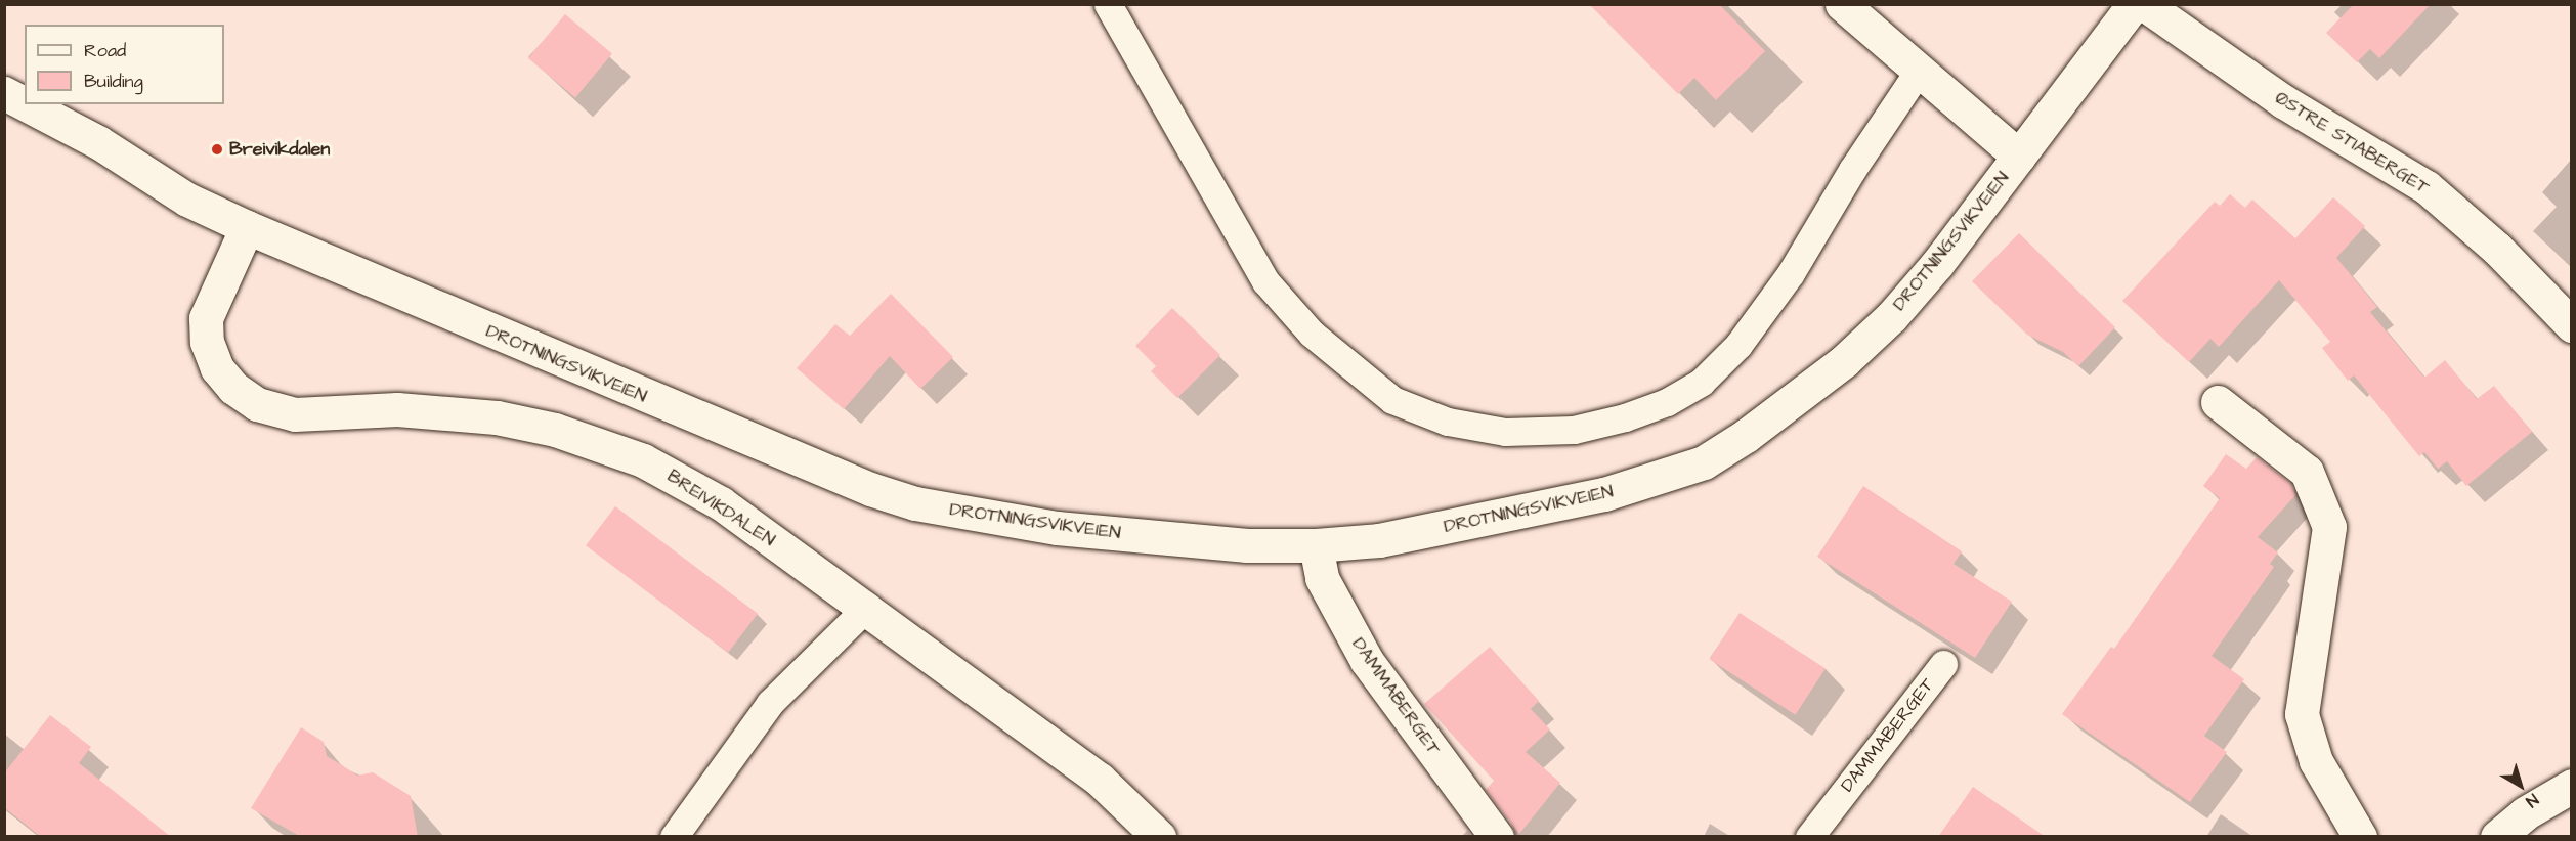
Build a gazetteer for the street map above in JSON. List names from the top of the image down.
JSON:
{
  "streets": {
    "main road": [
      "ØSTRE STIABERGET",
      "DROTNINGSVIKVEIEN",
      "BREIVIKDALEN",
      "DAMMABERGET"
    ]
  },
  "crossings": [
    ["DROTNINGSVIKVEIEN", "BREIVIKDALEN"],
    ["DROTNINGSVIKVEIEN", "DAMMABERGET"]
  ],
  "places": ["Breivikdalen"],
  "legend": ["Road", "Building"],
  "north": "bottom right"
}
